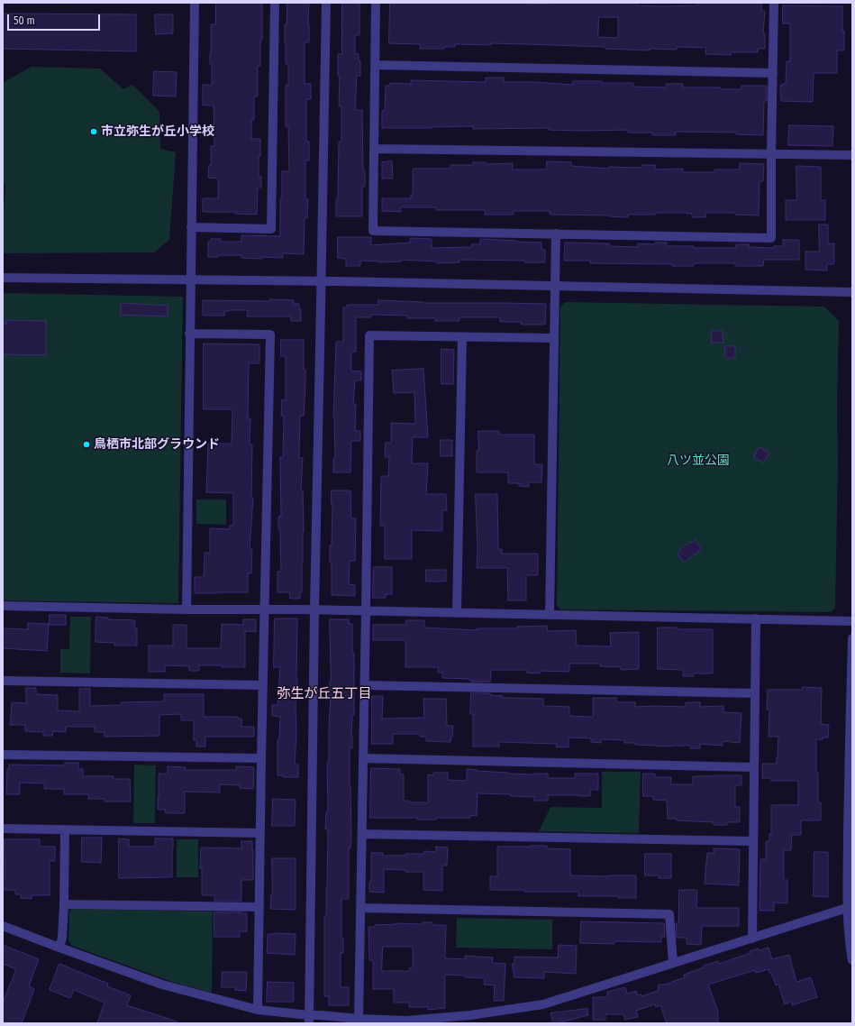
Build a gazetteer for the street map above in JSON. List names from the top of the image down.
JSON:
{
  "districts": ["弥生が丘五丁目"],
  "parks": ["八ツ並公園"],
  "places": ["市立弥生が丘小学校", "鳥栖市北部グラウンド"],
  "scale_bar": "50 m"
}
